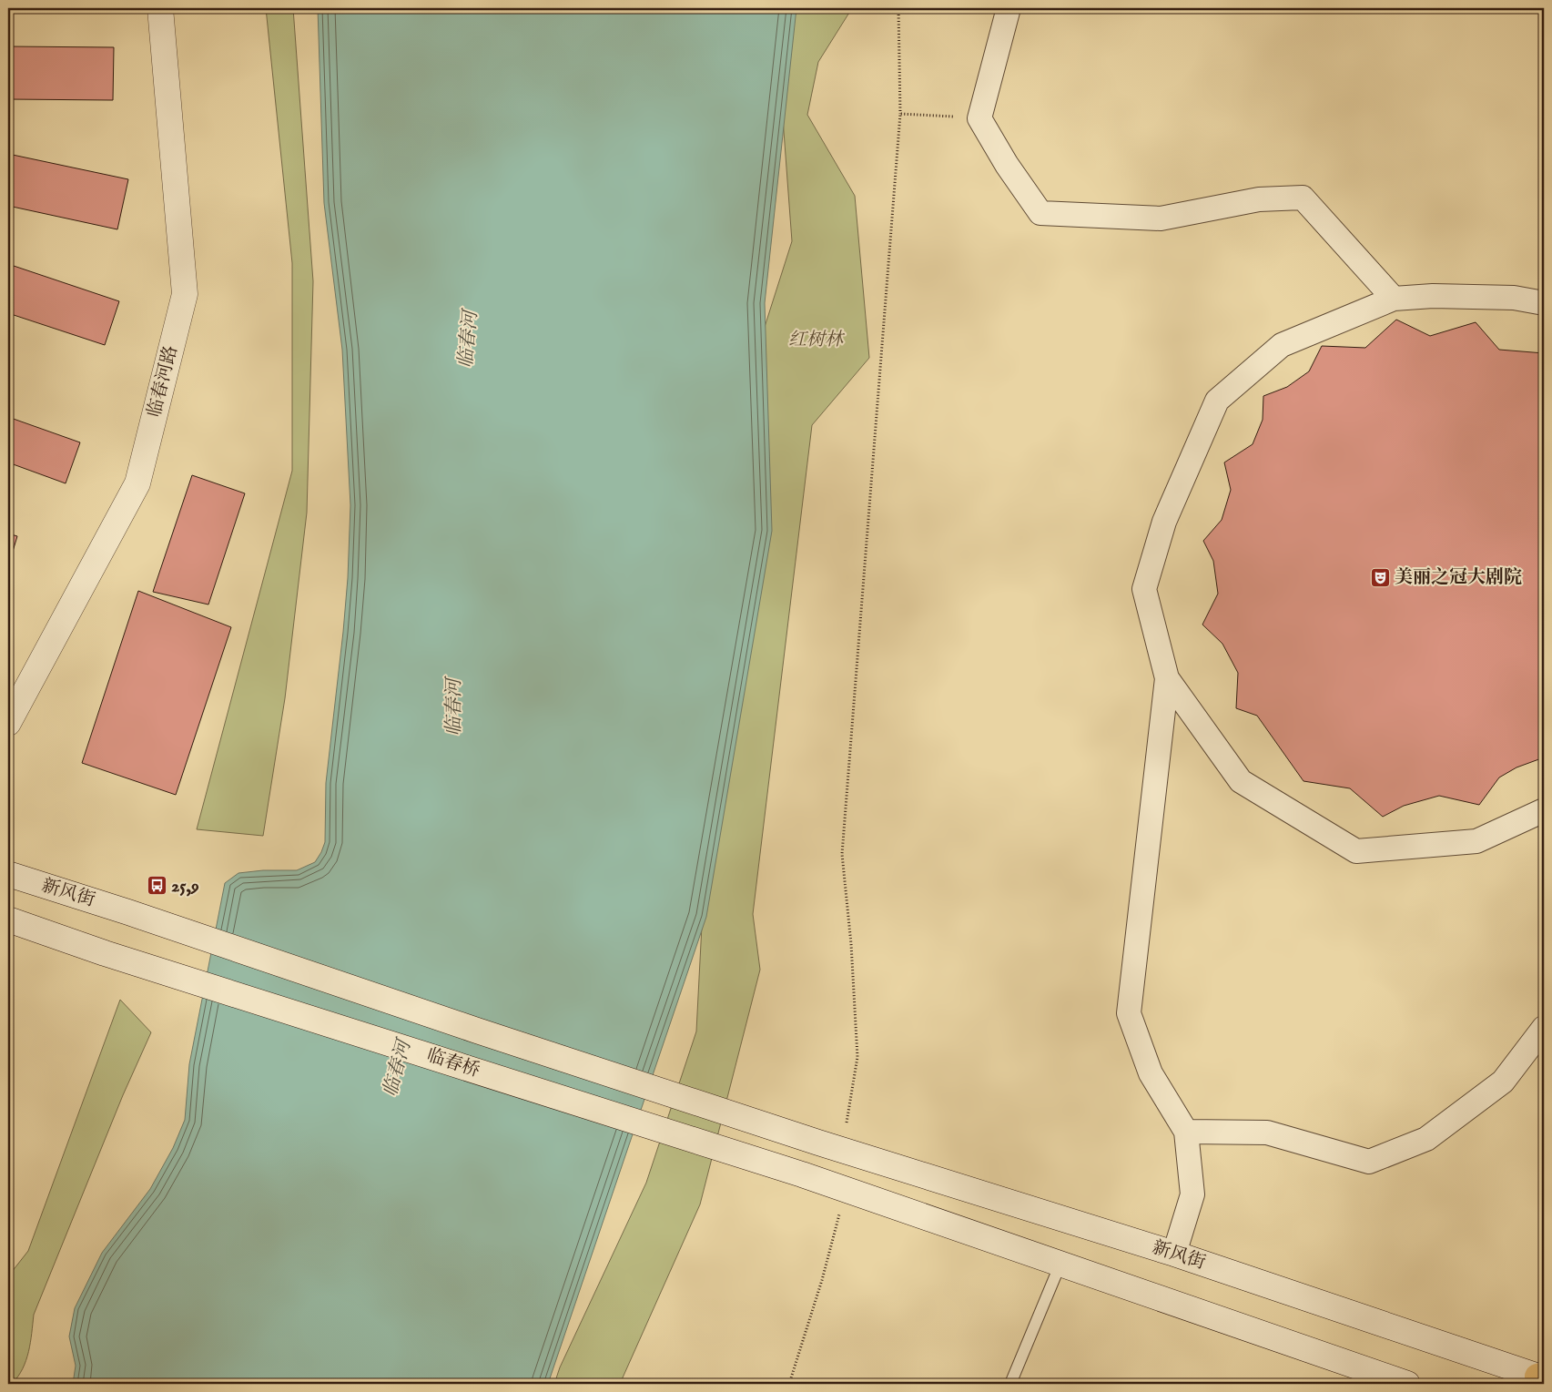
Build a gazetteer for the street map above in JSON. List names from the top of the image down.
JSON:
{
  "streets": {
    "main road": ["临春河路", "新风街", "临春桥"]
  },
  "water": ["临春河"],
  "parks": ["红树林"],
  "places": {
    "theatre": ["美丽之冠大剧院"],
    "bus stop": ["25,9"]
  }
}
